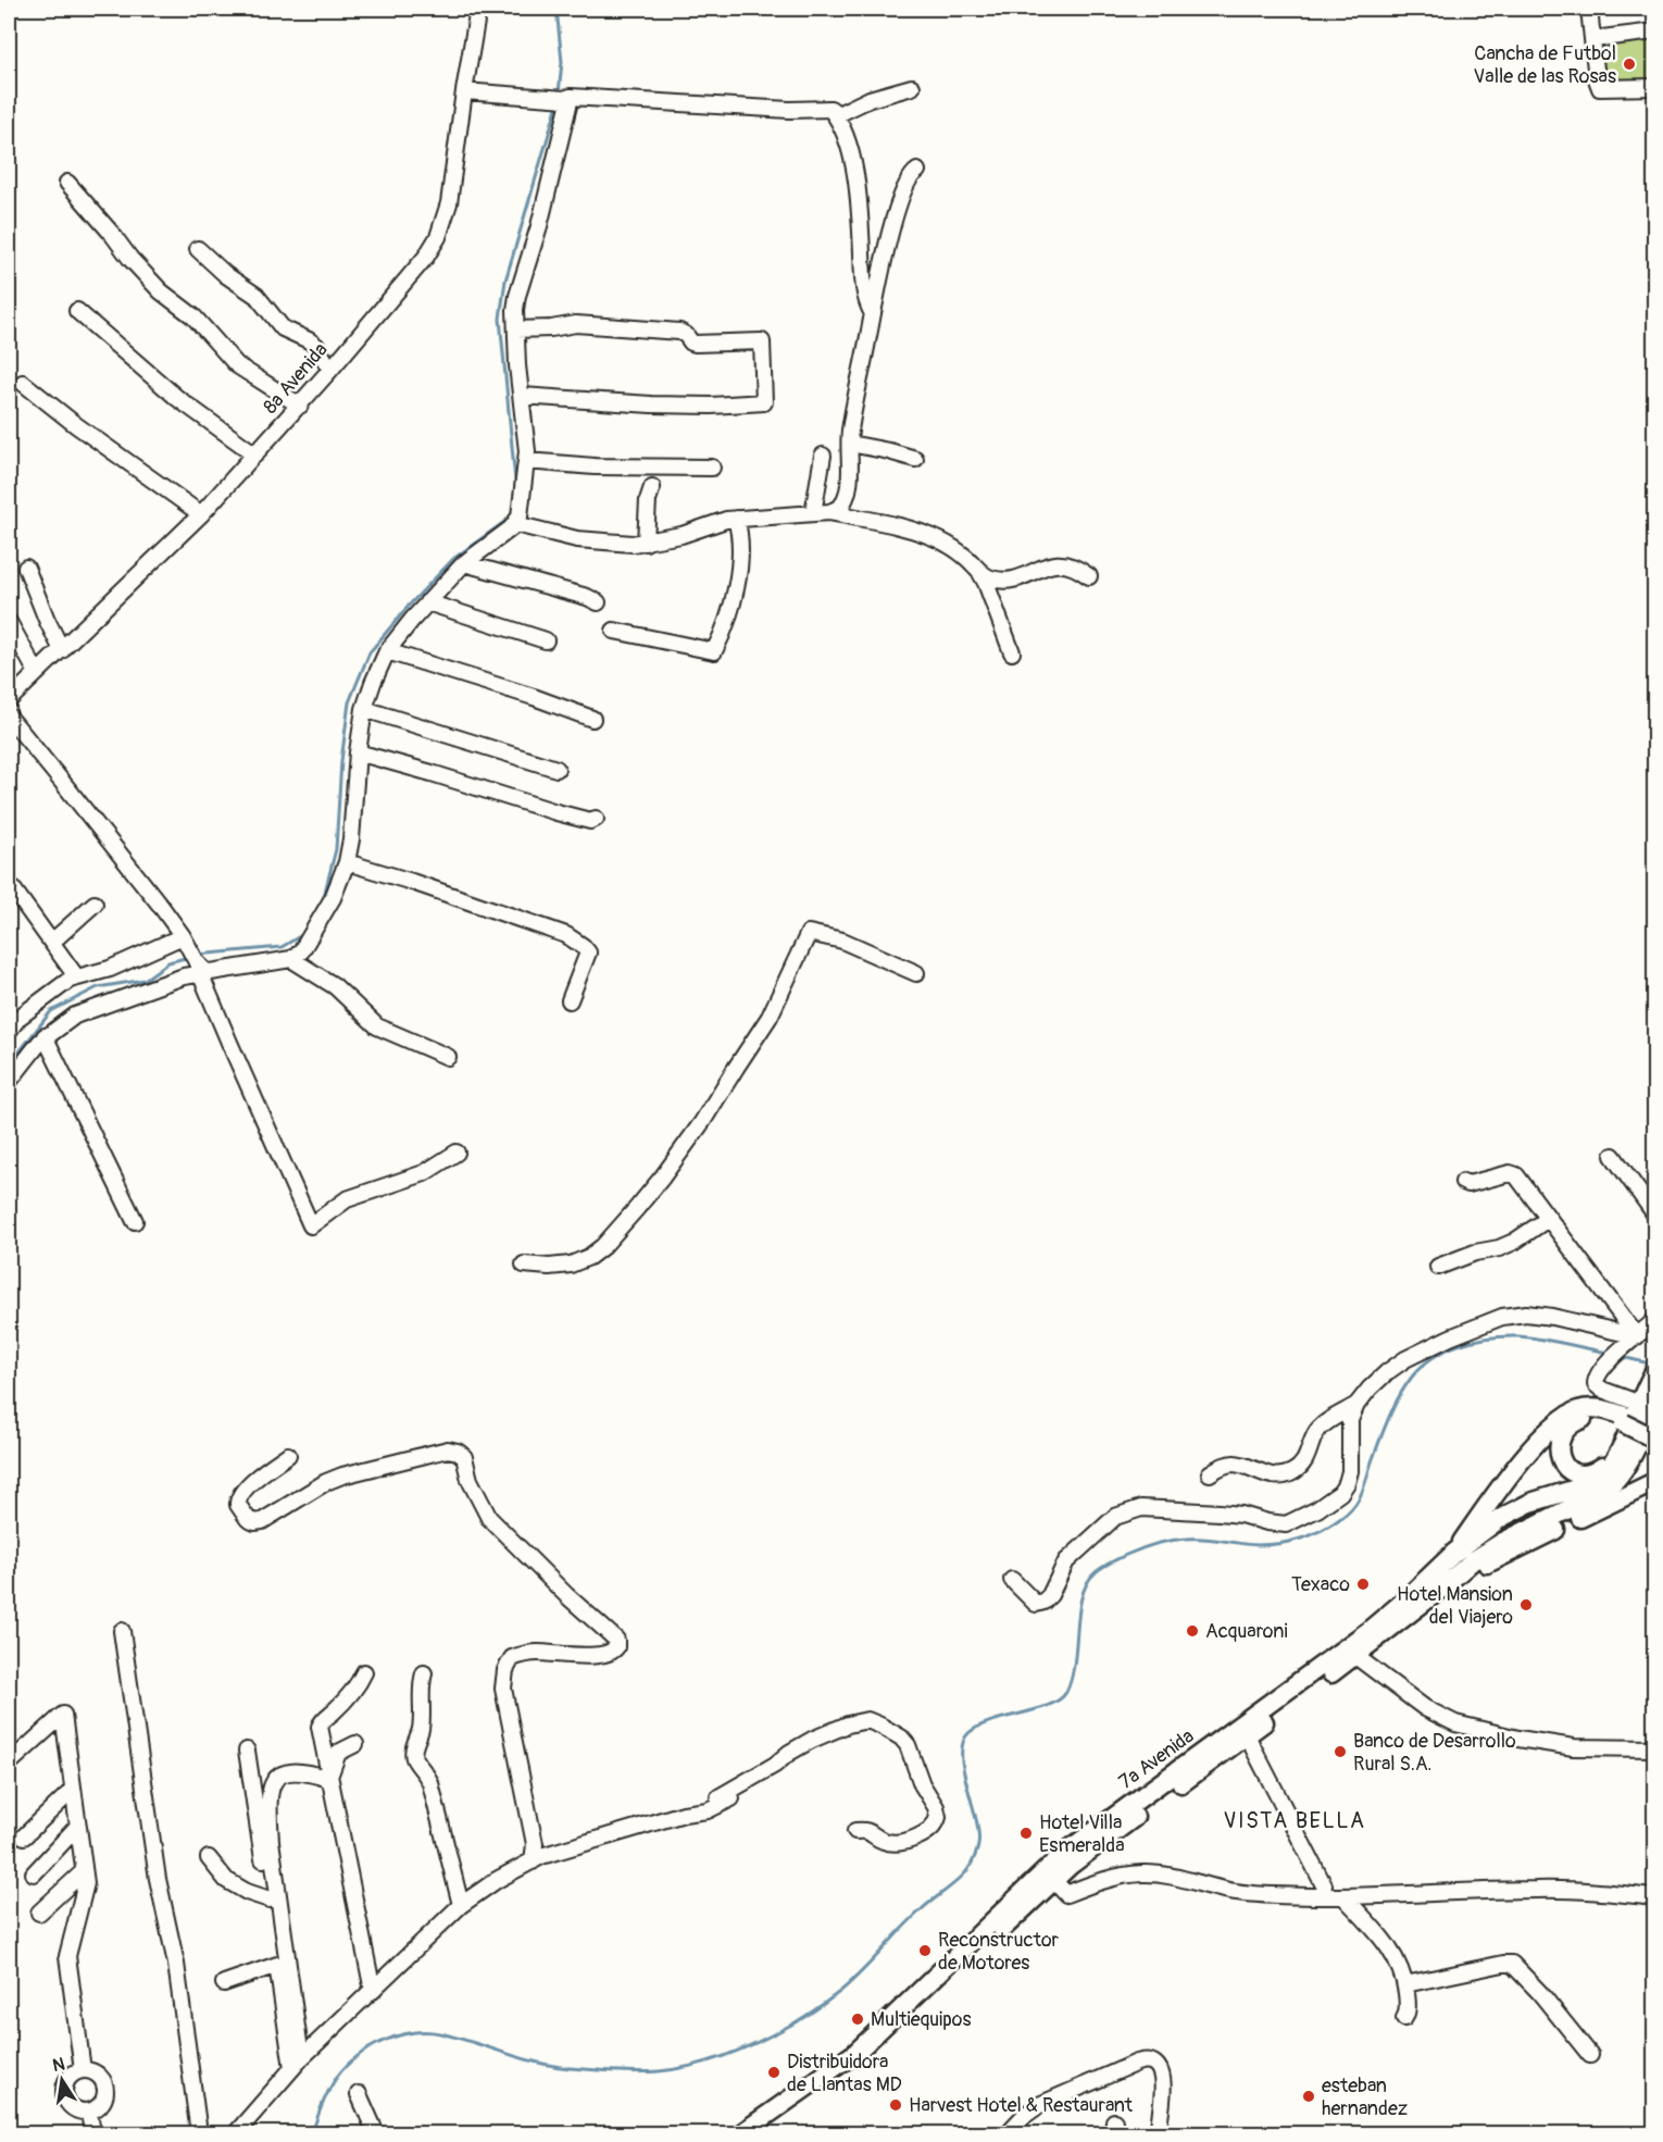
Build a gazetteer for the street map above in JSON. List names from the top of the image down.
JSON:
{
  "streets": {
    "main road": ["7a Avenida"],
    "street": ["8a Avenida"]
  },
  "districts": ["VISTA BELLA"],
  "places": [
    "Cancha de Futbol Valle de las Rosas",
    "Texaco",
    "Hotel Mansion del Viajero",
    "Acquaroni",
    "Banco de Desarrollo Rural S.A.",
    "Hotel Villa Esmeralda",
    "Reconstructor de Motores",
    "Multiequipos",
    "Distribuidora de Llantas MD",
    "esteban hernandez",
    "Harvest Hotel & Restaurant"
  ],
  "north": "top"
}
